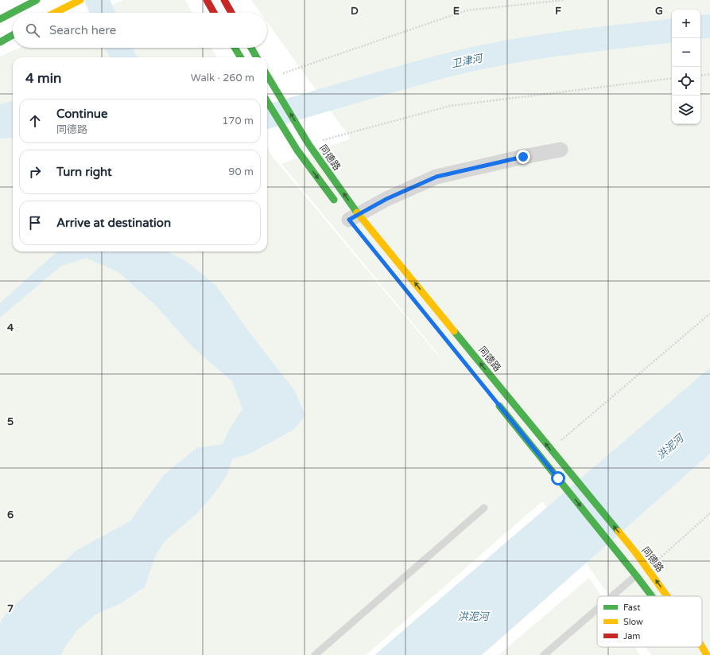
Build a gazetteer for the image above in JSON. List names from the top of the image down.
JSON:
{
  "streets": {
    "main road": ["同德路"]
  },
  "water": ["卫津河", "洪泥河"],
  "legend": ["Fast", "Slow", "Jam"],
  "page": {
    "map_buttons": ["+", "−"],
    "search": "Search here",
    "heading": ["4 min", "Walk · 260 m"],
    "list": [
      ["Continue", "同德路", "170 m"],
      ["Turn right", "90 m"],
      "Arrive at destination"
    ]
  },
  "grid": {
    "columns": [
      "D",
      "E",
      "F",
      "G"
    ],
    "rows": [
      "4",
      "5",
      "6",
      "7"
    ]
  }
}
